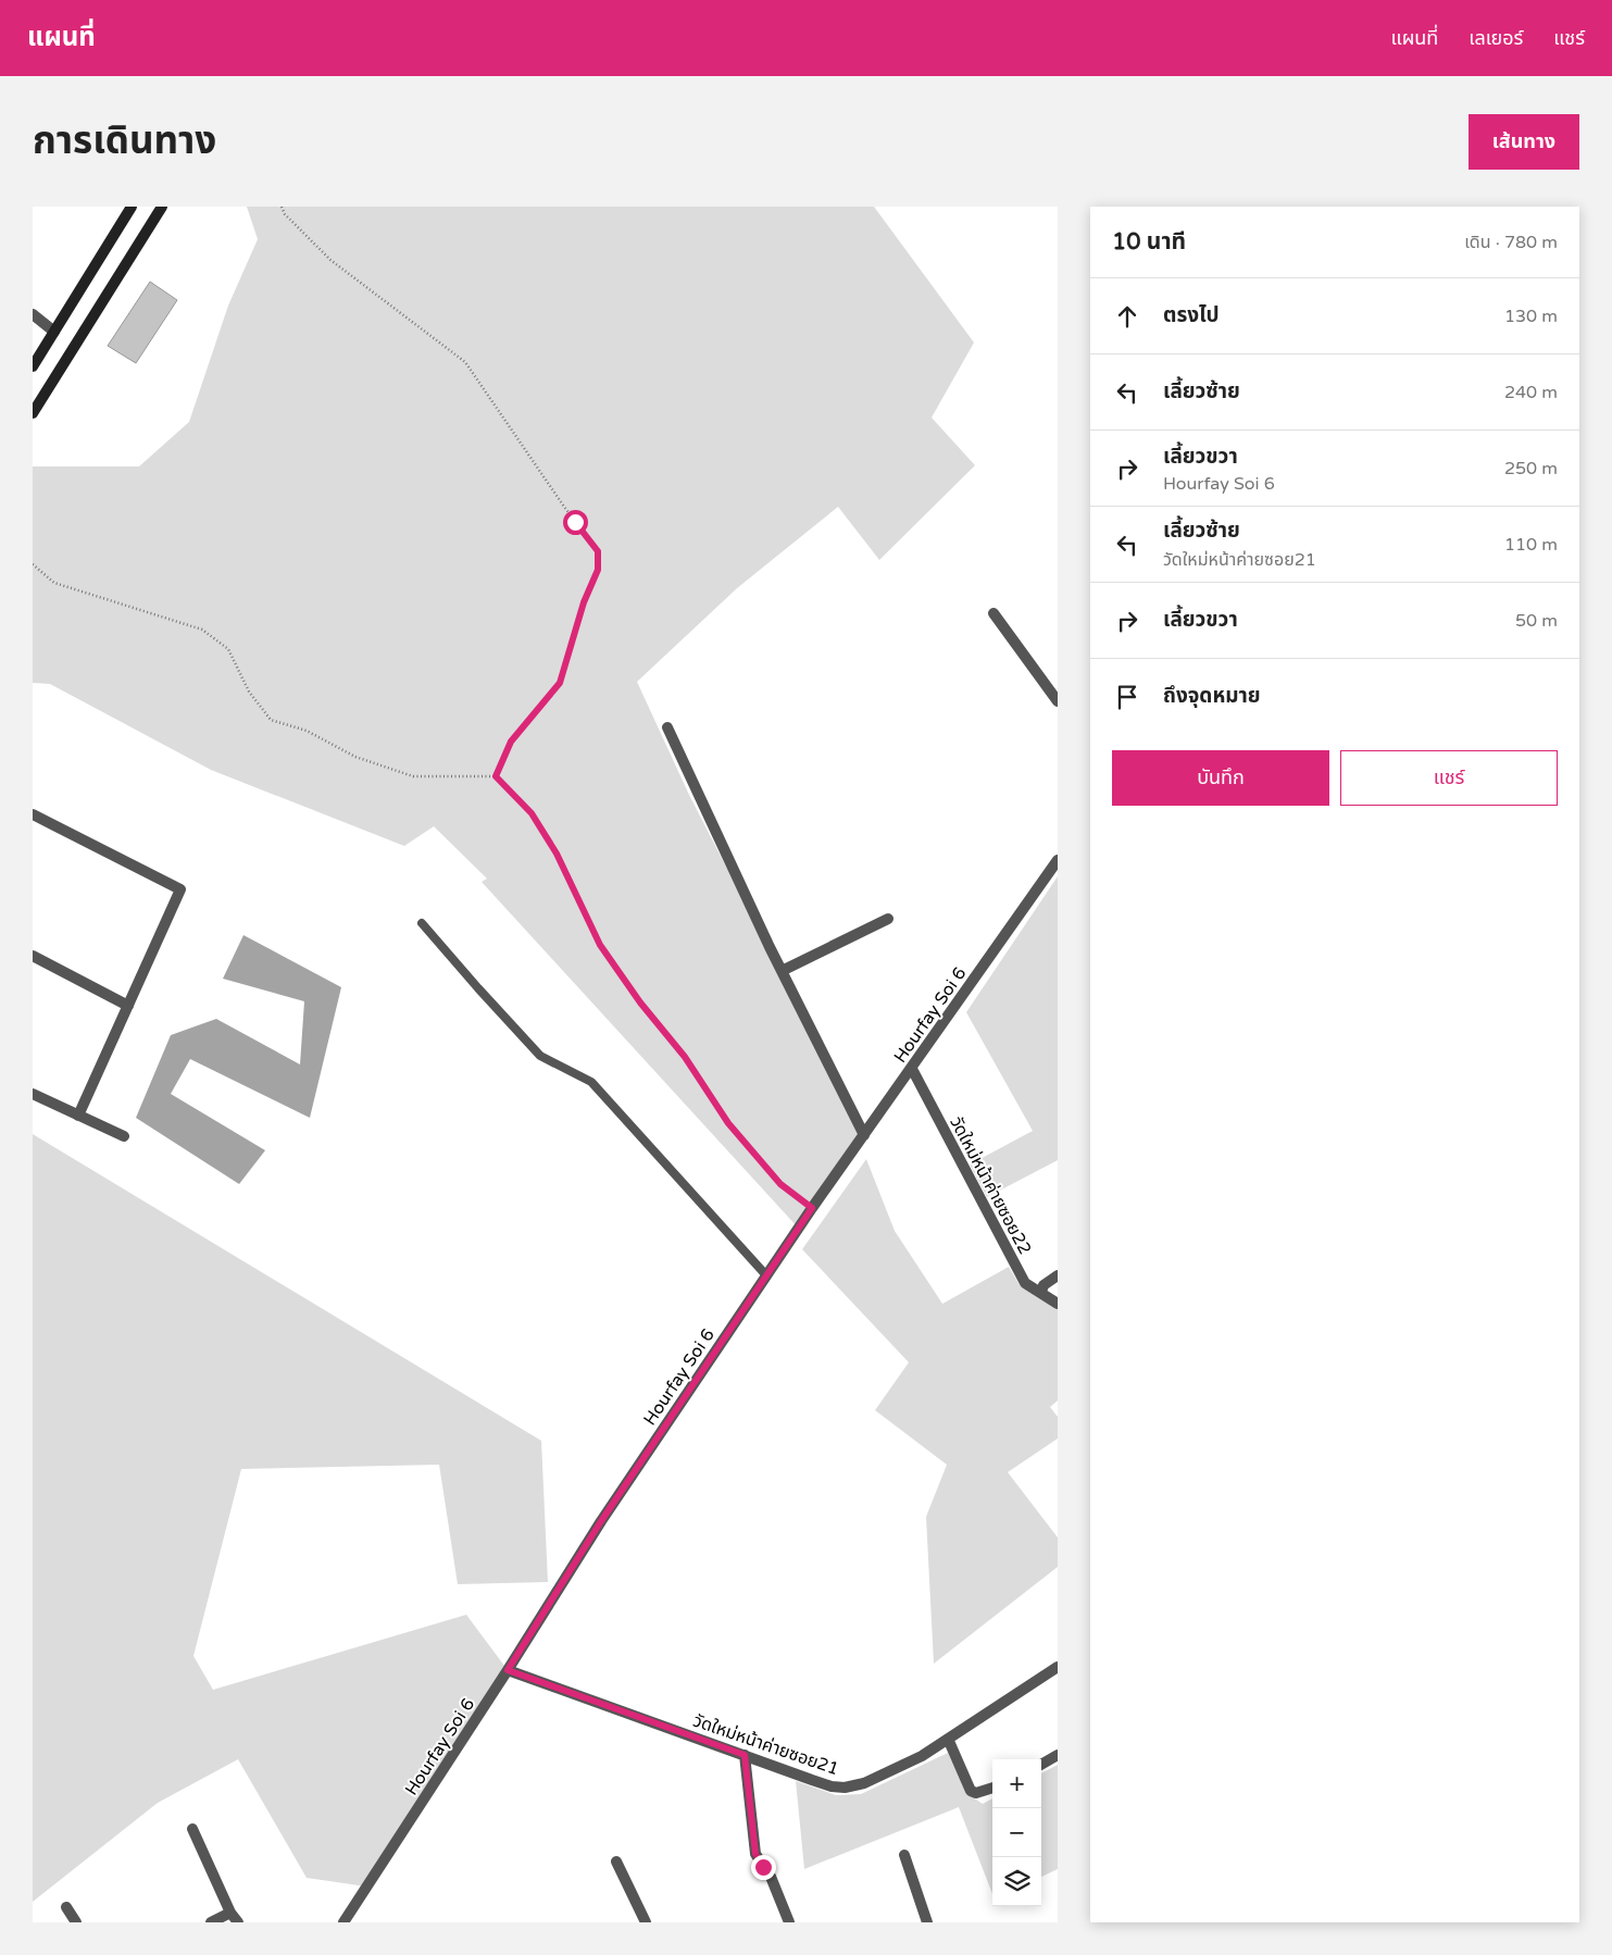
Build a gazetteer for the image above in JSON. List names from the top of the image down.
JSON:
{
  "streets": {
    "street": ["Hourfay Soi 6", "วัดใหม่หน้าค่ายซอย22", "วัดใหม่หน้าค่ายซอย21"]
  },
  "crossings": [
    ["Hourfay Soi 6", "วัดใหม่หน้าค่ายซอย22"],
    ["Hourfay Soi 6", "วัดใหม่หน้าค่ายซอย21"]
  ],
  "page": {
    "header": "แผนที่",
    "nav": ["แผนที่", "เลเยอร์", "แชร์"],
    "title": "การเดินทาง",
    "buttons": [
      "เส้นทาง",
      ["บันทึก", "แชร์"]
    ],
    "heading": ["10 นาที", "เดิน · 780 m"],
    "list": [
      ["ตรงไป", "130 m"],
      ["เลี้ยวซ้าย", "240 m"],
      ["เลี้ยวขวา", "Hourfay Soi 6", "250 m"],
      ["เลี้ยวซ้าย", "วัดใหม่หน้าค่ายซอย21", "110 m"],
      ["เลี้ยวขวา", "50 m"],
      "ถึงจุดหมาย"
    ],
    "map_buttons": ["+", "−"]
  }
}
